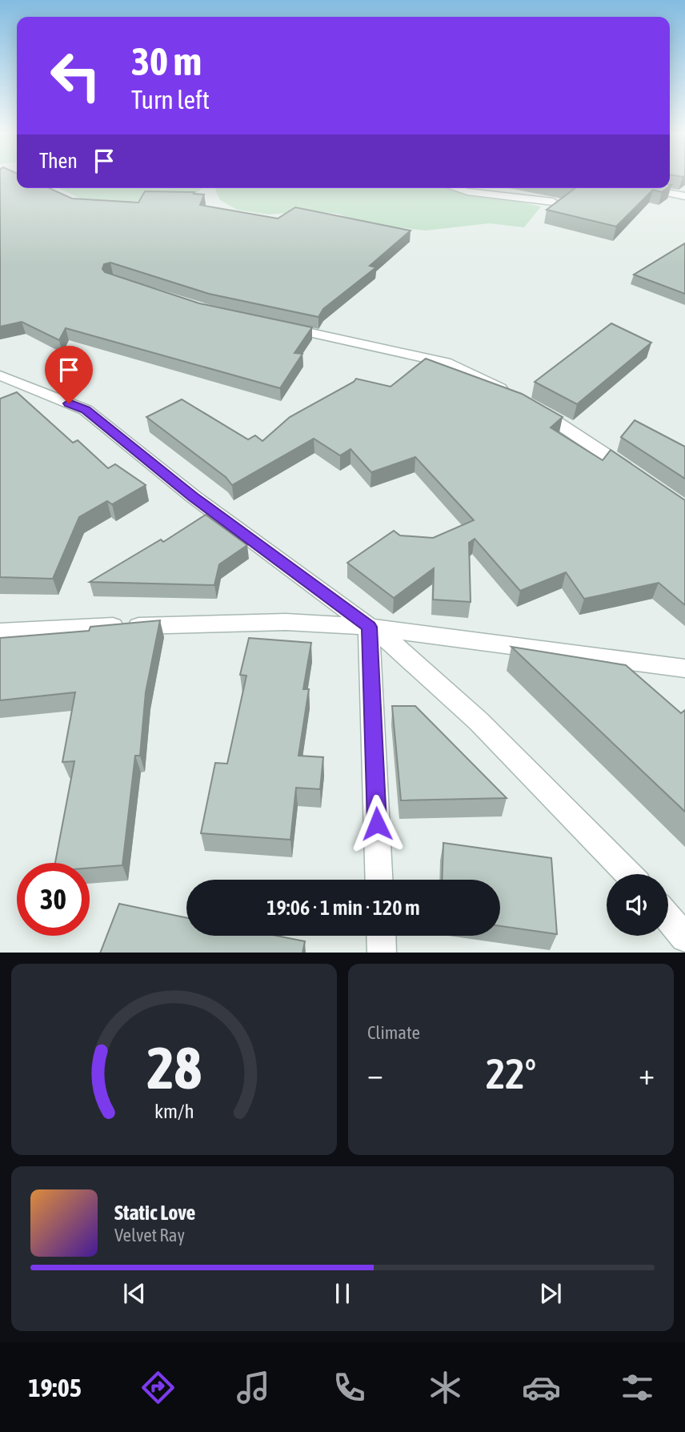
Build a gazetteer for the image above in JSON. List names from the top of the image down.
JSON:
{
  "page": {
    "turn": ["30 m", "Turn left"],
    "then": "Then",
    "limit": "30",
    "trip": "19:06 · 1 min · 120 m",
    "tile": "Climate",
    "heat": ["−", "22°", "+"],
    "song": ["Static Love", "Velvet Ray"],
    "tabs": "19:05",
    "gauge": ["28", "km/h"]
  }
}
